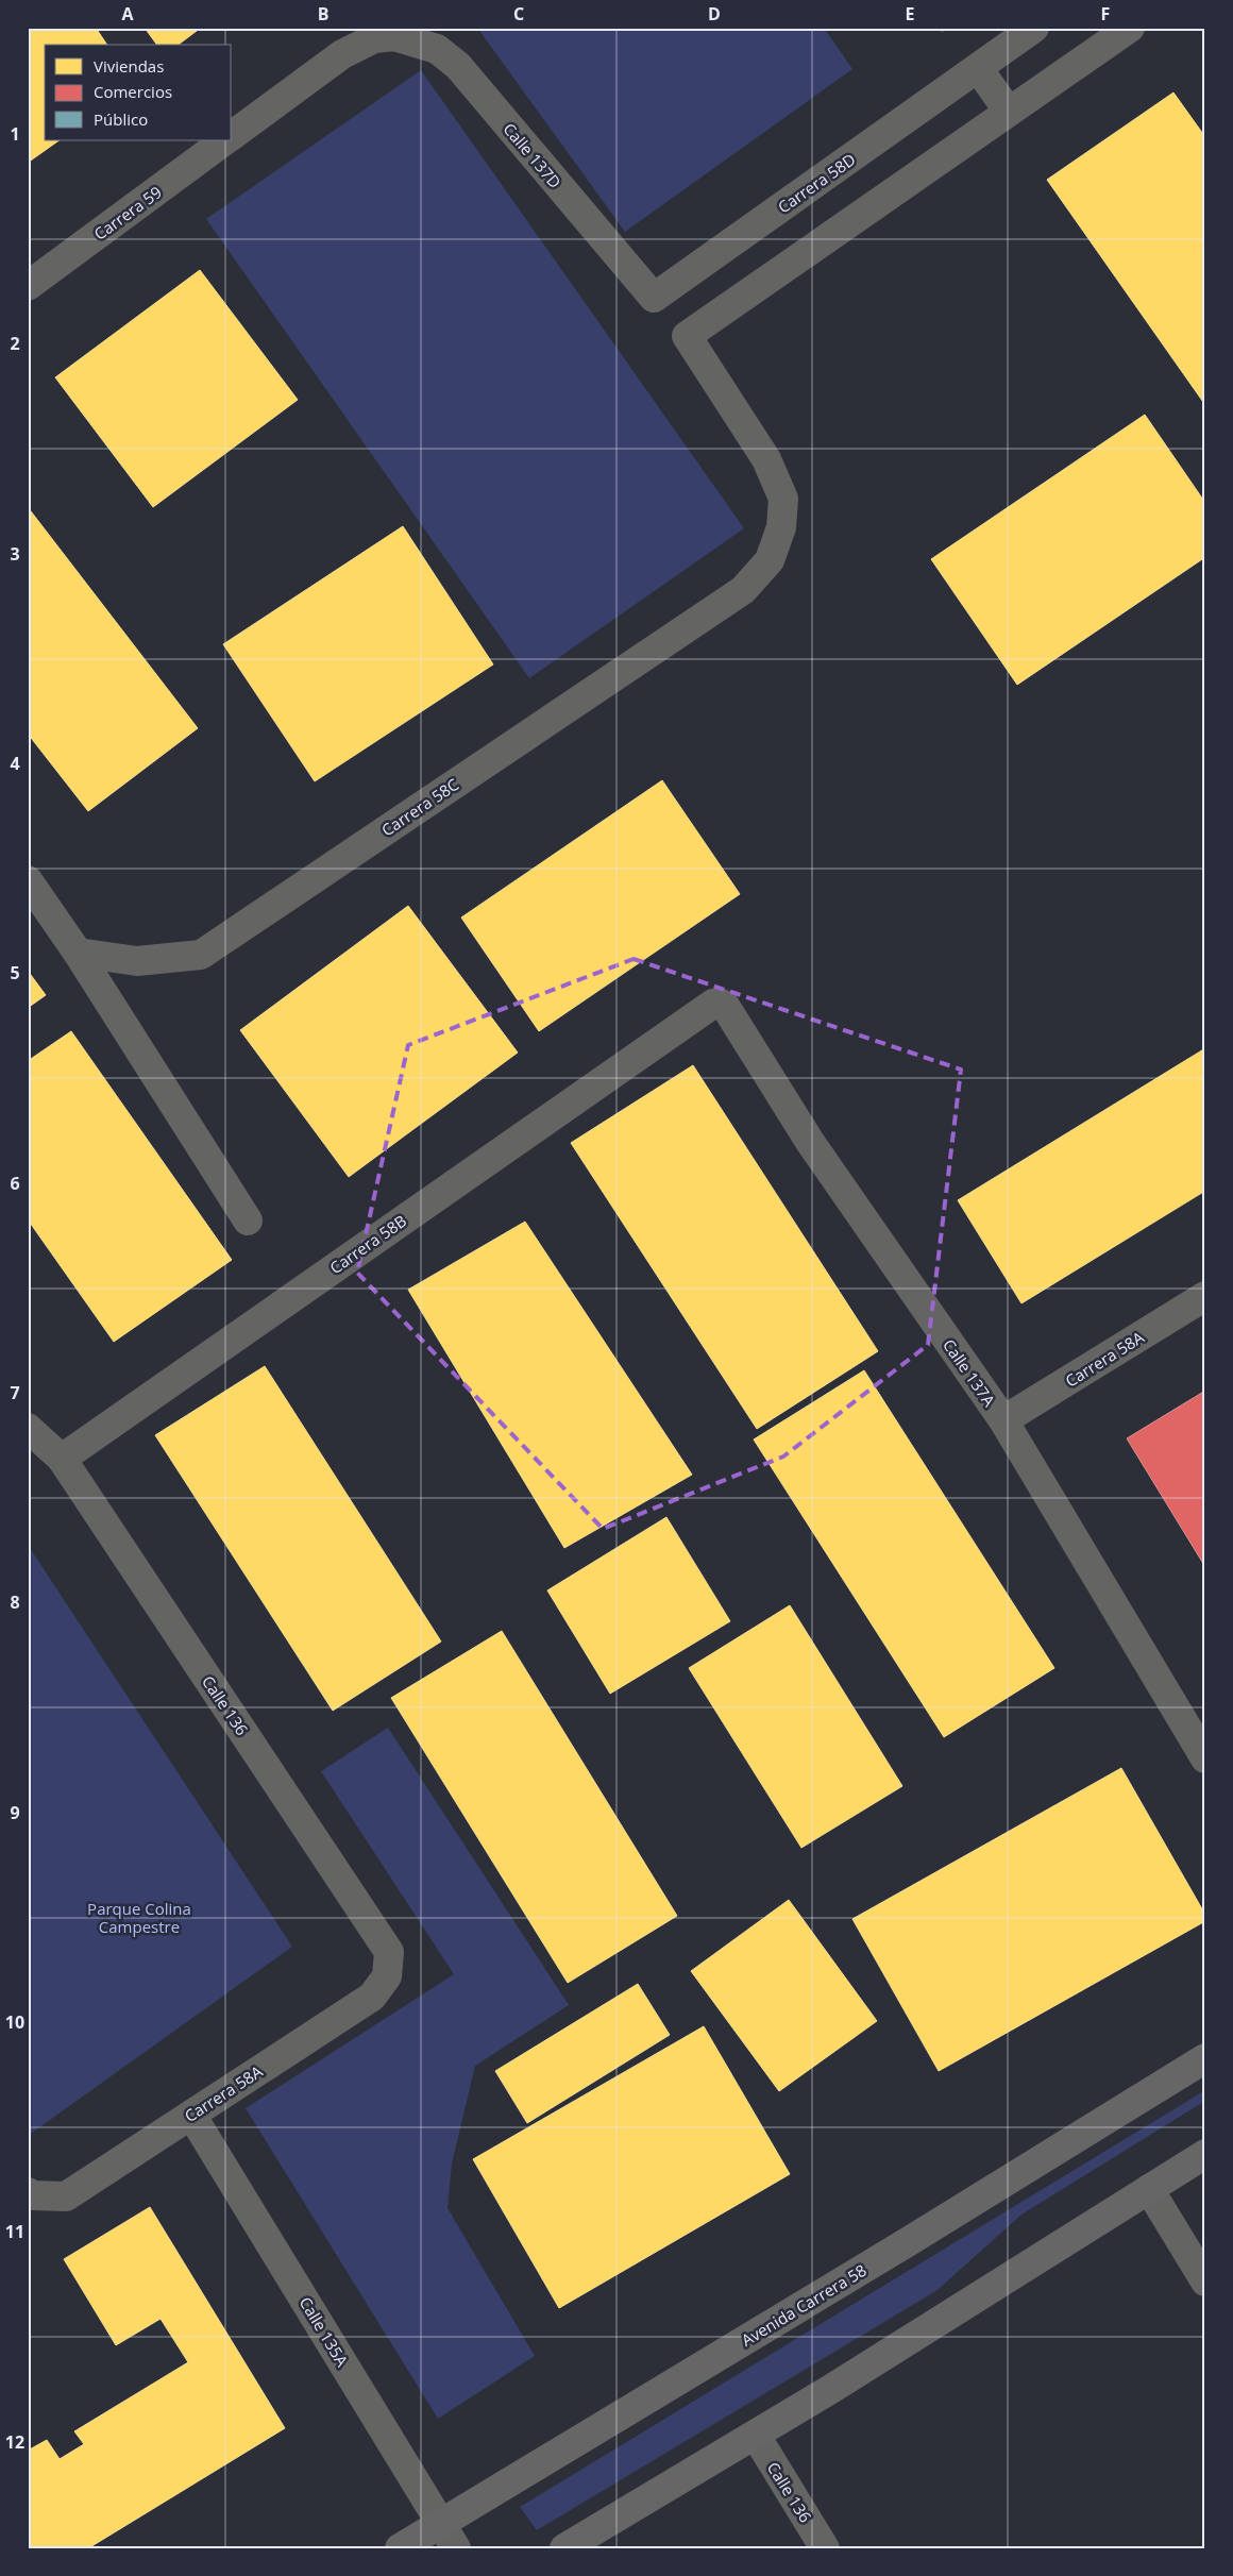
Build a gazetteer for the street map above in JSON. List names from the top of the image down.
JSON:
{
  "streets": {
    "main road": ["Avenida Carrera 58"],
    "street": [
      "Calle 137D",
      "Carrera 58D",
      "Carrera 59",
      "Carrera 58C",
      "Carrera 58B",
      "Carrera 58A",
      "Calle 137A",
      "Calle 136",
      "Calle 135A"
    ]
  },
  "crossings": [
    ["Calle 137D", "Carrera 58D"],
    ["Carrera 58B", "Calle 137A"],
    ["Carrera 58B", "Calle 136"],
    ["Carrera 58A", "Calle 137A"],
    ["Carrera 58A", "Calle 136"],
    ["Carrera 58A", "Calle 135A"],
    ["Avenida Carrera 58", "Calle 135A"]
  ],
  "parks": ["Parque Colina Campestre"],
  "legend": ["Viviendas", "Comercios", "Público"],
  "grid": {
    "columns": [
      "A",
      "B",
      "C",
      "D",
      "E",
      "F"
    ],
    "rows": [
      "1",
      "2",
      "3",
      "4",
      "5",
      "6",
      "7",
      "8",
      "9",
      "10",
      "11",
      "12"
    ]
  }
}
